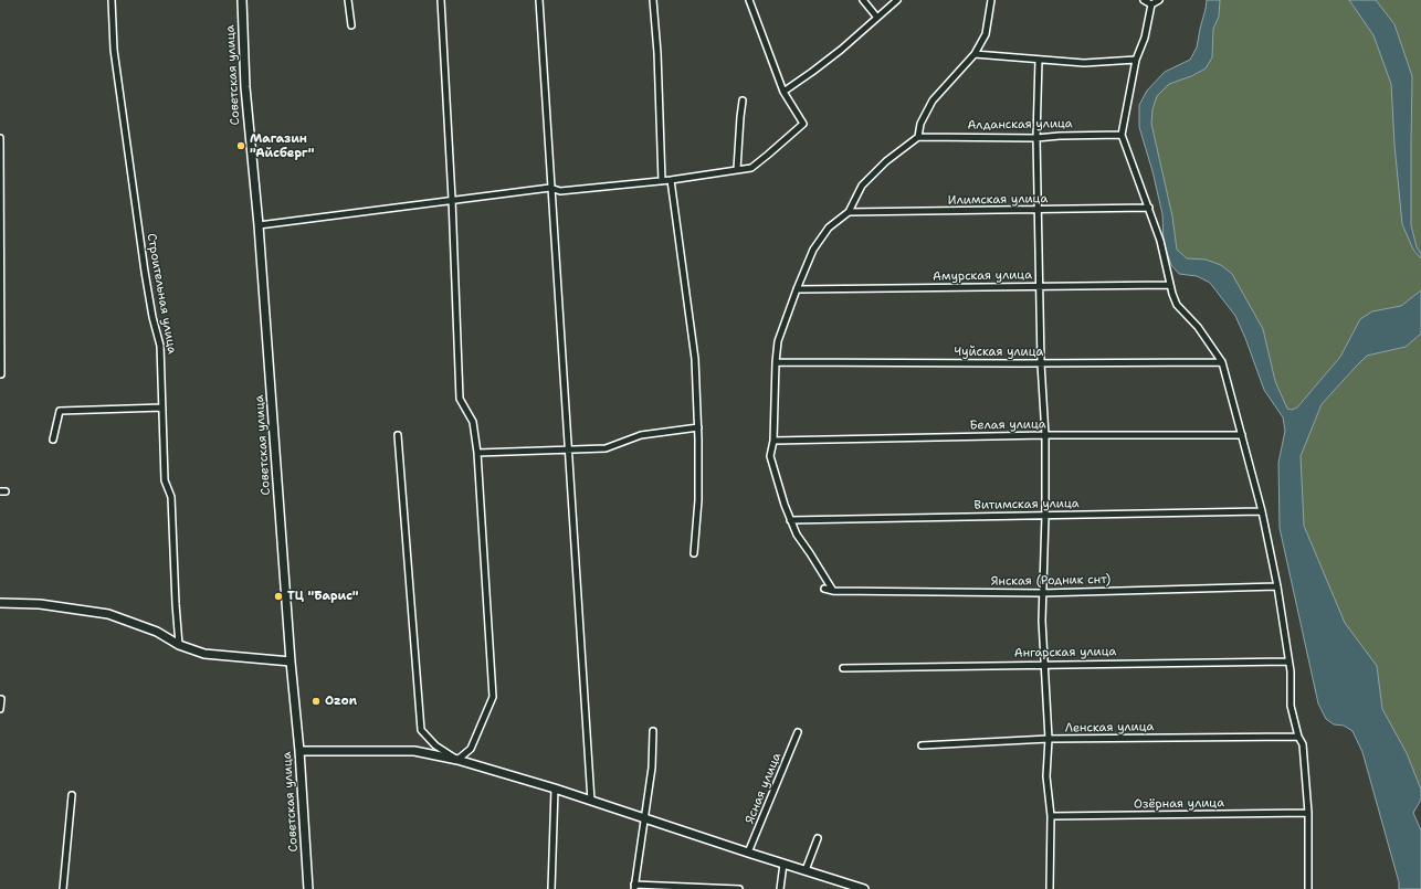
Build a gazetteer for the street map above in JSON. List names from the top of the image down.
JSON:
{
  "streets": {
    "main road": ["Советская улица"],
    "street": [
      "Алданская улица",
      "Илимская улица",
      "Амурская улица",
      "Строительная улица",
      "Чуйская улица",
      "Белая улица",
      "Витимская улица",
      "Янская (Родник снт)",
      "Ангарская улица",
      "Ленская улица",
      "Ясная улица",
      "Озёрная улица"
    ]
  },
  "places": ["Магазин \"Айсберг\"", "ТЦ \"Барис\"", "Ozon"]
}
